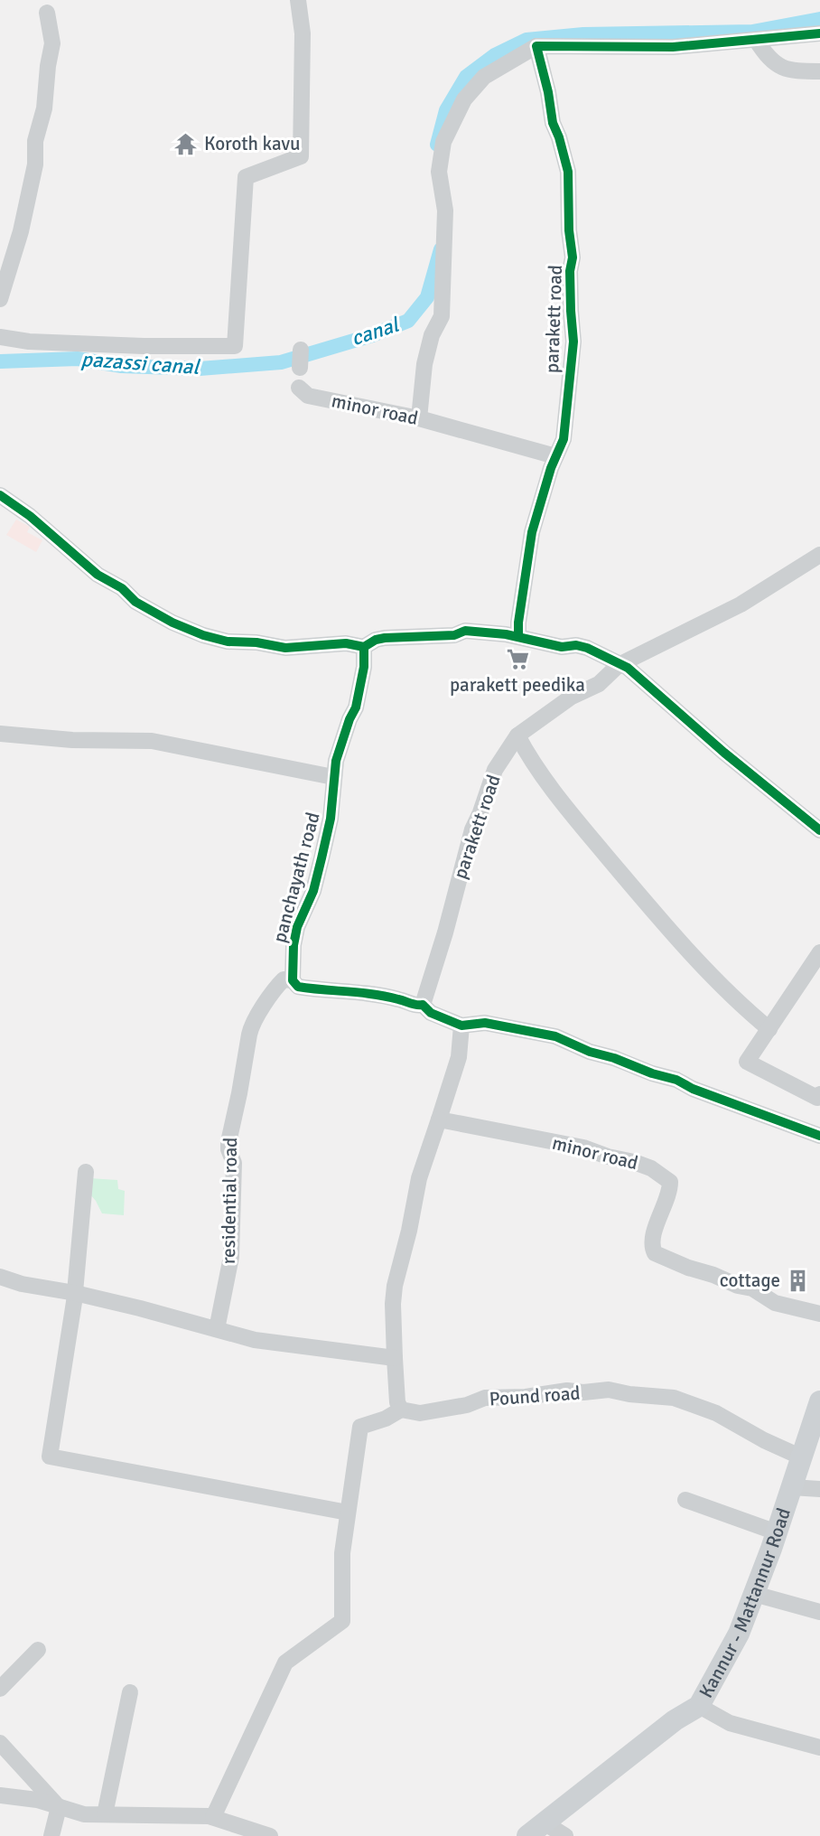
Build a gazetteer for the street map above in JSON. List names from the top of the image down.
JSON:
{
  "streets": {
    "main road": ["Kannur - Mattannur Road"],
    "street": [
      "parakett road",
      "minor road",
      "panchayath road",
      "residential road",
      "Pound road"
    ]
  },
  "crossings": [
    ["parakett road", "minor road"],
    ["panchayath road", "residential road"],
    ["Pound road", "Kannur - Mattannur Road"]
  ],
  "water": ["canal", "pazassi canal"],
  "places": {
    "temple": ["Koroth kavu"],
    "supermarket": ["parakett peedika"],
    "building": ["cottage"]
  }
}
